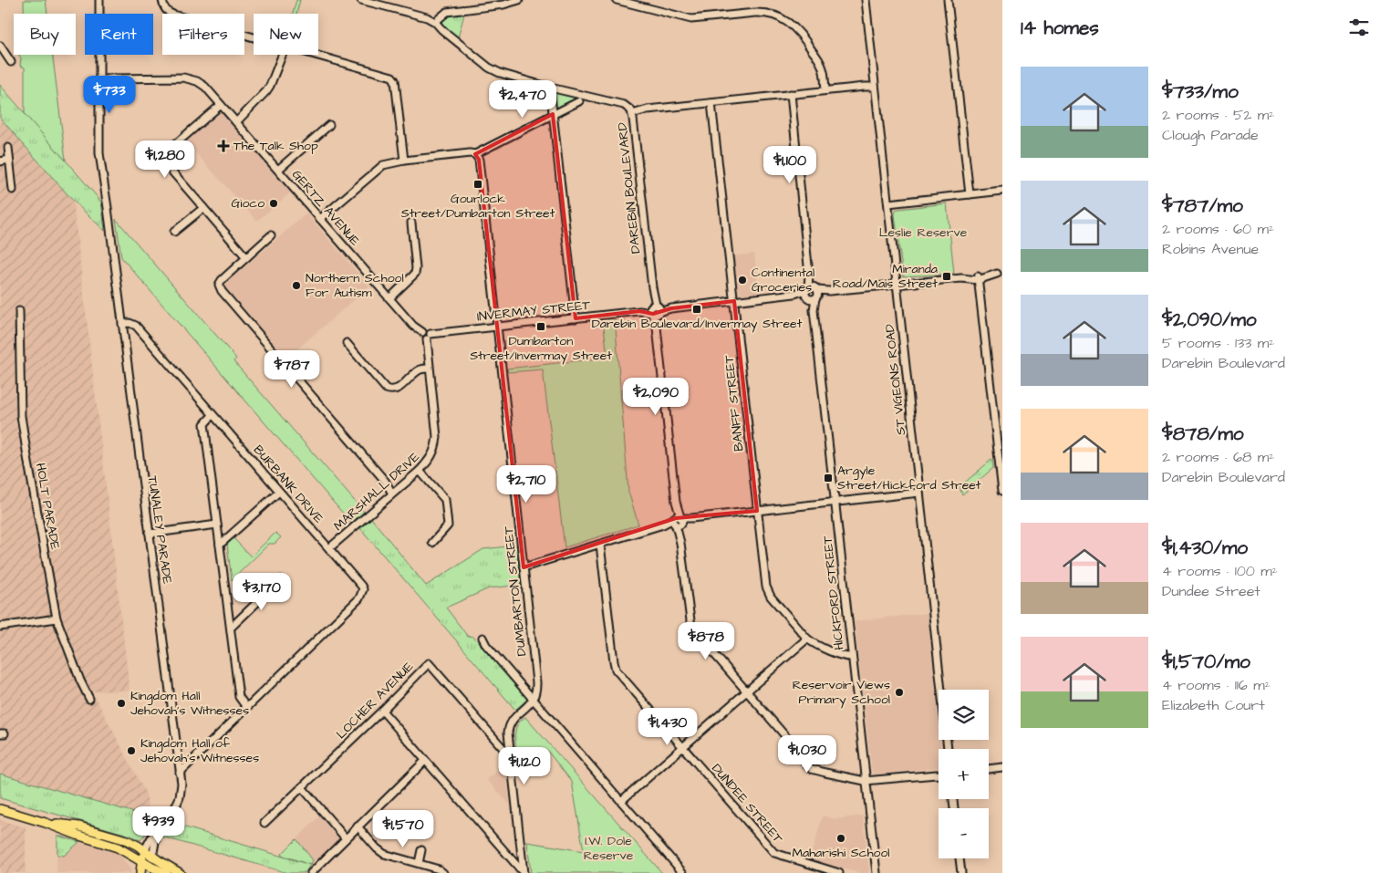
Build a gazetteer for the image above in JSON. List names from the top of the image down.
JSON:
{
  "streets": {
    "street": [
      "DAREBIN BOULEVARD",
      "GERTZ AVENUE",
      "INVERMAY STREET",
      "ST VIGEONS ROAD",
      "BANFF STREET",
      "BURBANK DRIVE",
      "MARSHALL DRIVE",
      "HOLT PARADE",
      "TUNALEY PARADE",
      "DUMBARTON STREET",
      "HICKFORD STREET",
      "LOCHER AVENUE",
      "DUNDEE STREET"
    ]
  },
  "crossings": [
    ["DAREBIN BOULEVARD", "INVERMAY STREET"],
    ["DAREBIN BOULEVARD", "HICKFORD STREET"],
    ["GERTZ AVENUE", "INVERMAY STREET"],
    ["GERTZ AVENUE", "MARSHALL DRIVE"],
    ["GERTZ AVENUE", "TUNALEY PARADE"],
    ["INVERMAY STREET", "ST VIGEONS ROAD"],
    ["INVERMAY STREET", "BANFF STREET"],
    ["INVERMAY STREET", "MARSHALL DRIVE"],
    ["INVERMAY STREET", "DUMBARTON STREET"],
    ["INVERMAY STREET", "HICKFORD STREET"],
    ["BANFF STREET", "HICKFORD STREET"],
    ["BURBANK DRIVE", "MARSHALL DRIVE"],
    ["BURBANK DRIVE", "TUNALEY PARADE"]
  ],
  "parks": ["Leslie Reserve", "I.W. Dole Reserve"],
  "places": {
    "health": ["The Talk Shop"],
    "transit": [
      "Gourlock Street/Dumbarton Street",
      "Miranda Road/Mais Street",
      "Darebin Boulevard/Invermay Street",
      "Dumbarton Street/Invermay Street",
      "Argyle Street/Hickford Street"
    ],
    "other": [
      "Gioco",
      "Continental Groceries",
      "Northern School For Autism",
      "Reservoir Views Primary School",
      "Kingdom Hall Jehovah's Witnesses",
      "Kingdom Hall of Jehovah's Witnesses",
      "Maharishi School"
    ]
  },
  "page": {
    "heading": "14 homes",
    "chip": [
      "Buy",
      "Rent",
      "Filters",
      "New"
    ],
    "list": [
      {
        "name": "$733/mo",
        "note": "2 rooms · 52 m² · Clough Parade"
      },
      {
        "name": "$787/mo",
        "note": "2 rooms · 60 m² · Robins Avenue"
      },
      {
        "name": "$2,090/mo",
        "note": "5 rooms · 133 m² · Darebin Boulevard"
      },
      {
        "name": "$878/mo",
        "note": "2 rooms · 68 m² · Darebin Boulevard"
      },
      {
        "name": "$1,430/mo",
        "note": "4 rooms · 100 m² · Dundee Street"
      },
      {
        "name": "$1,570/mo",
        "note": "4 rooms · 116 m² · Elizabeth Court"
      }
    ],
    "price": [
      "$733",
      "$2,470",
      "$1,280",
      "$1,100",
      "$787",
      "$2,090",
      "$2,710",
      "$3,170",
      "$878",
      "$1,430",
      "$1,030",
      "$1,120",
      "$939",
      "$1,570"
    ],
    "map_buttons": ["+", "−"]
  }
}
